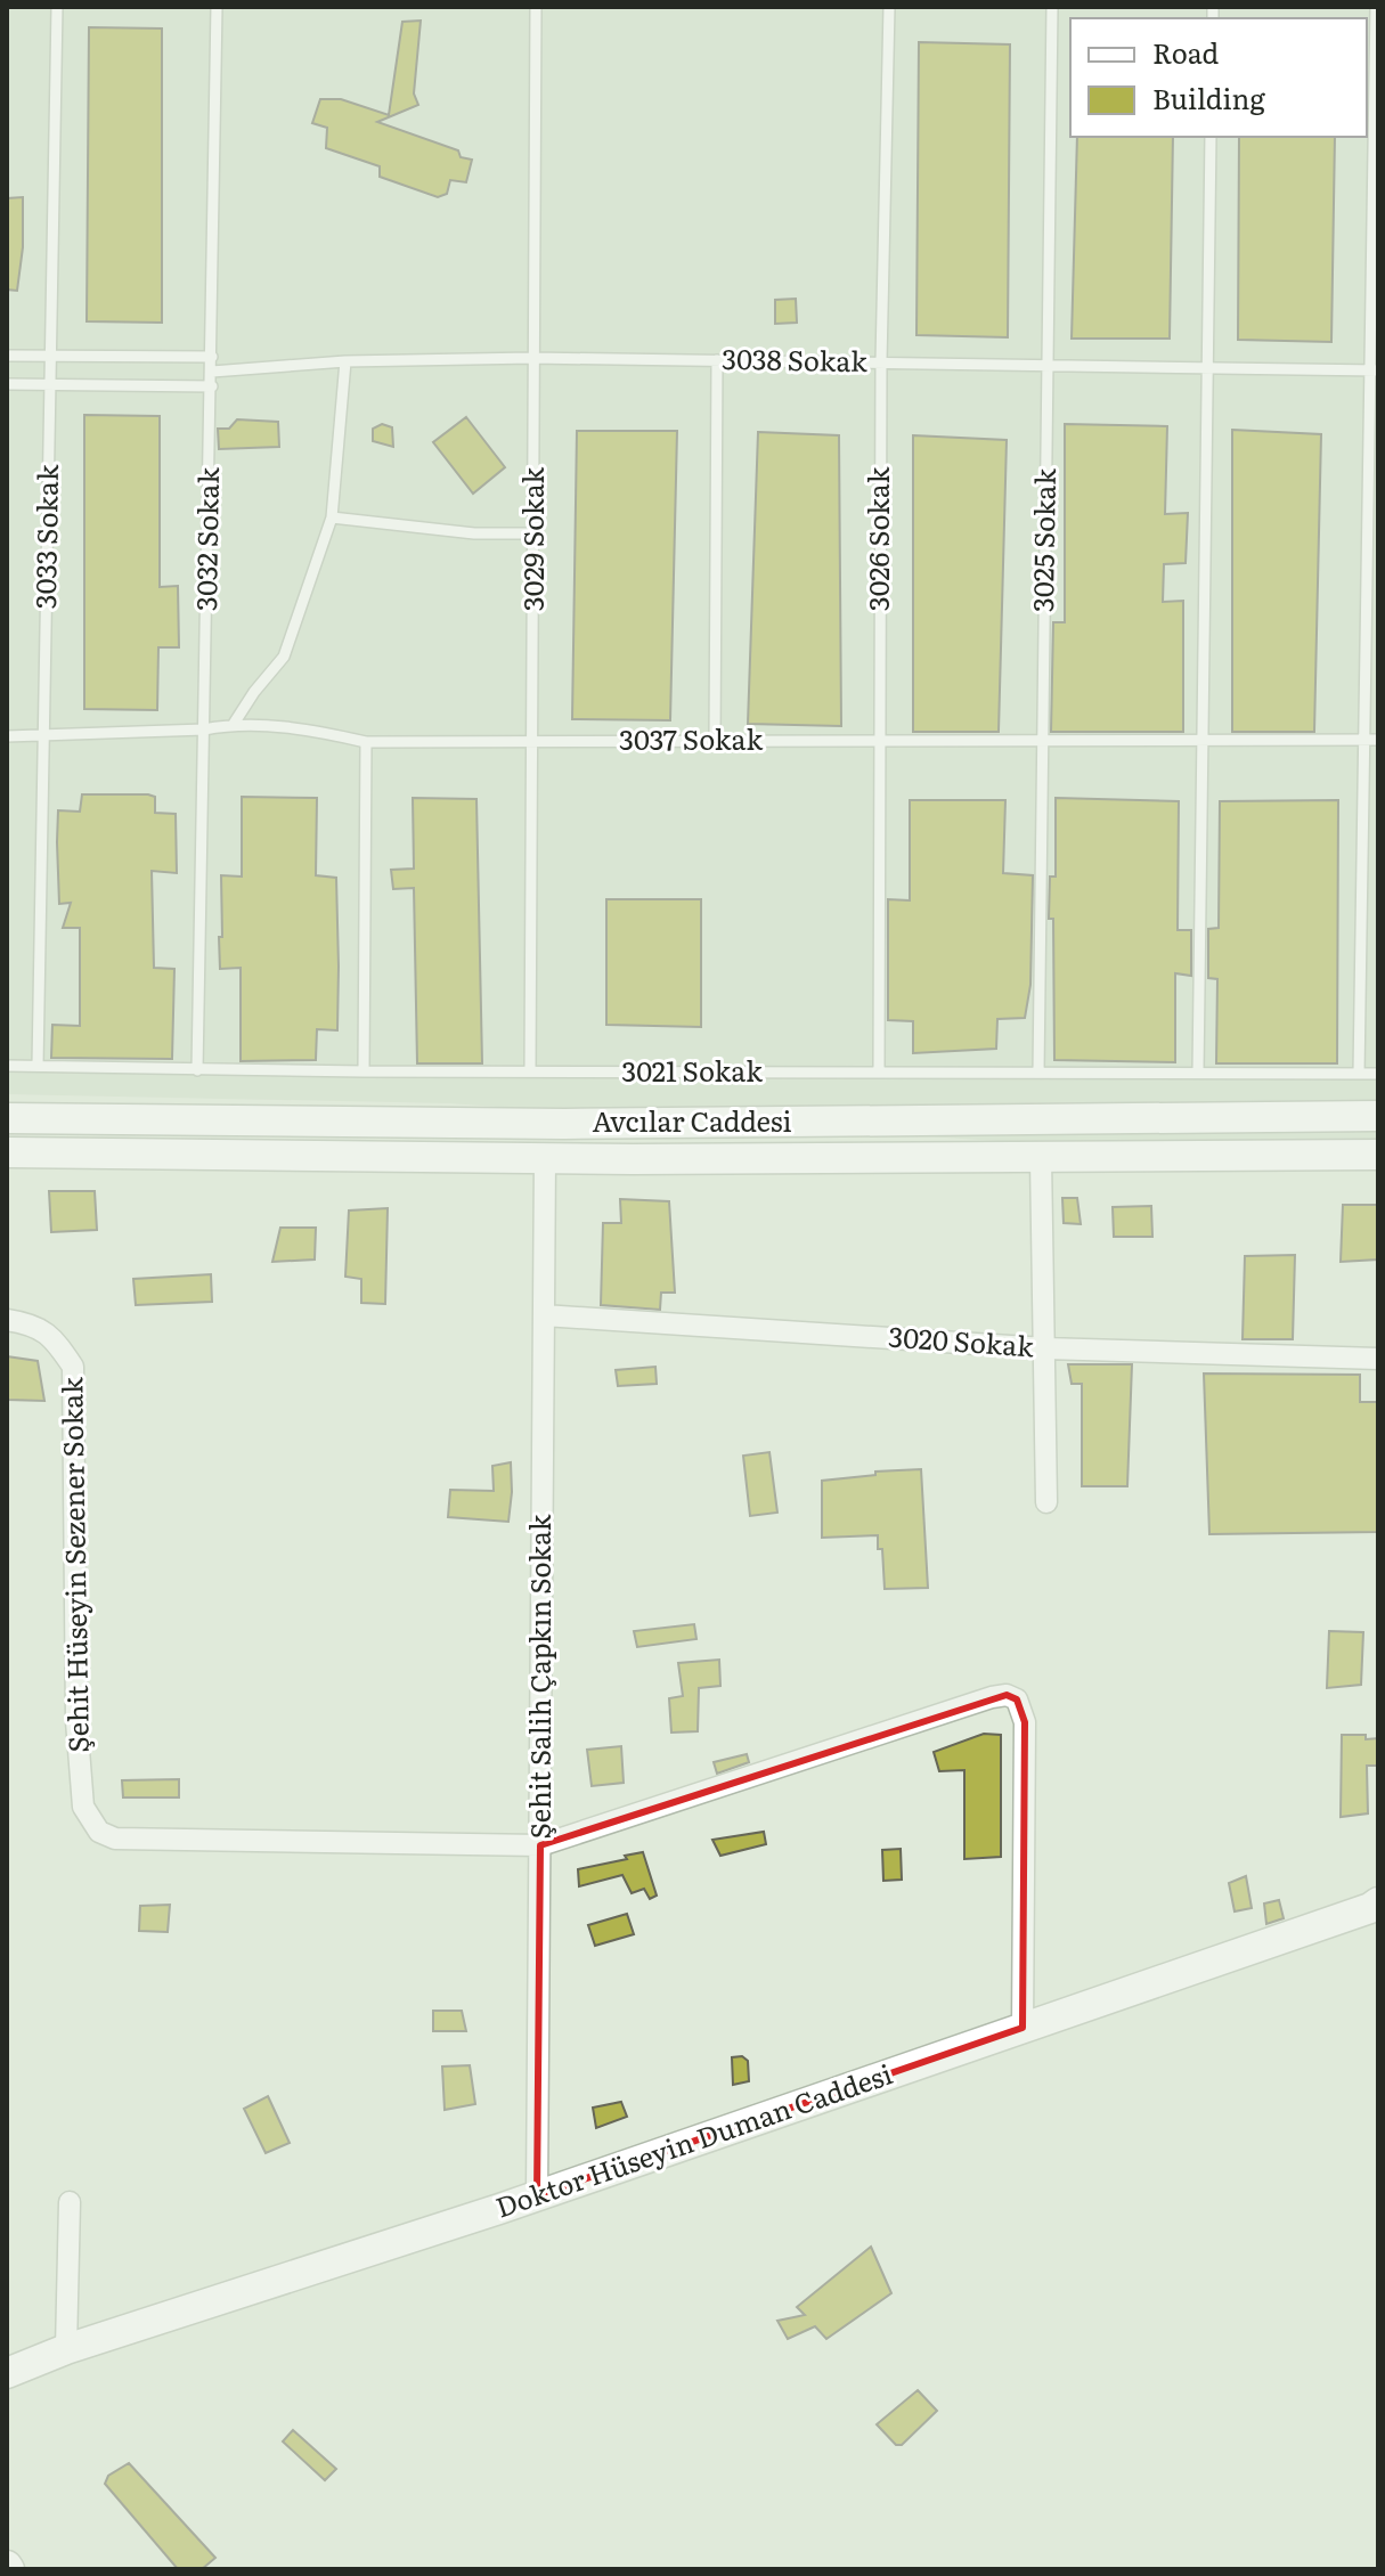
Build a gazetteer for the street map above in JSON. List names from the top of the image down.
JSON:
{
  "streets": {
    "main road": ["Avcılar Caddesi", "Doktor Hüseyin Duman Caddesi"],
    "street": ["3020 Sokak", "Şehit Hüseyin Sezener Sokak", "Şehit Salih Çapkın Sokak"],
    "lane": [
      "3038 Sokak",
      "3033 Sokak",
      "3032 Sokak",
      "3029 Sokak",
      "3026 Sokak",
      "3025 Sokak",
      "3037 Sokak",
      "3021 Sokak"
    ]
  },
  "crossings": [
    ["3038 Sokak", "3032 Sokak"],
    ["3038 Sokak", "3029 Sokak"],
    ["3038 Sokak", "3026 Sokak"],
    ["3038 Sokak", "3025 Sokak"],
    ["3033 Sokak", "3037 Sokak"],
    ["3033 Sokak", "3021 Sokak"],
    ["3032 Sokak", "3037 Sokak"],
    ["3032 Sokak", "3021 Sokak"],
    ["3029 Sokak", "3037 Sokak"],
    ["3029 Sokak", "3021 Sokak"],
    ["3026 Sokak", "3037 Sokak"],
    ["3026 Sokak", "3021 Sokak"],
    ["3025 Sokak", "3037 Sokak"],
    ["3025 Sokak", "3021 Sokak"],
    ["Avcılar Caddesi", "Şehit Salih Çapkın Sokak"],
    ["3020 Sokak", "Şehit Salih Çapkın Sokak"],
    ["Şehit Hüseyin Sezener Sokak", "Şehit Salih Çapkın Sokak"],
    ["Şehit Salih Çapkın Sokak", "Doktor Hüseyin Duman Caddesi"]
  ],
  "legend": ["Road", "Building"]
}
